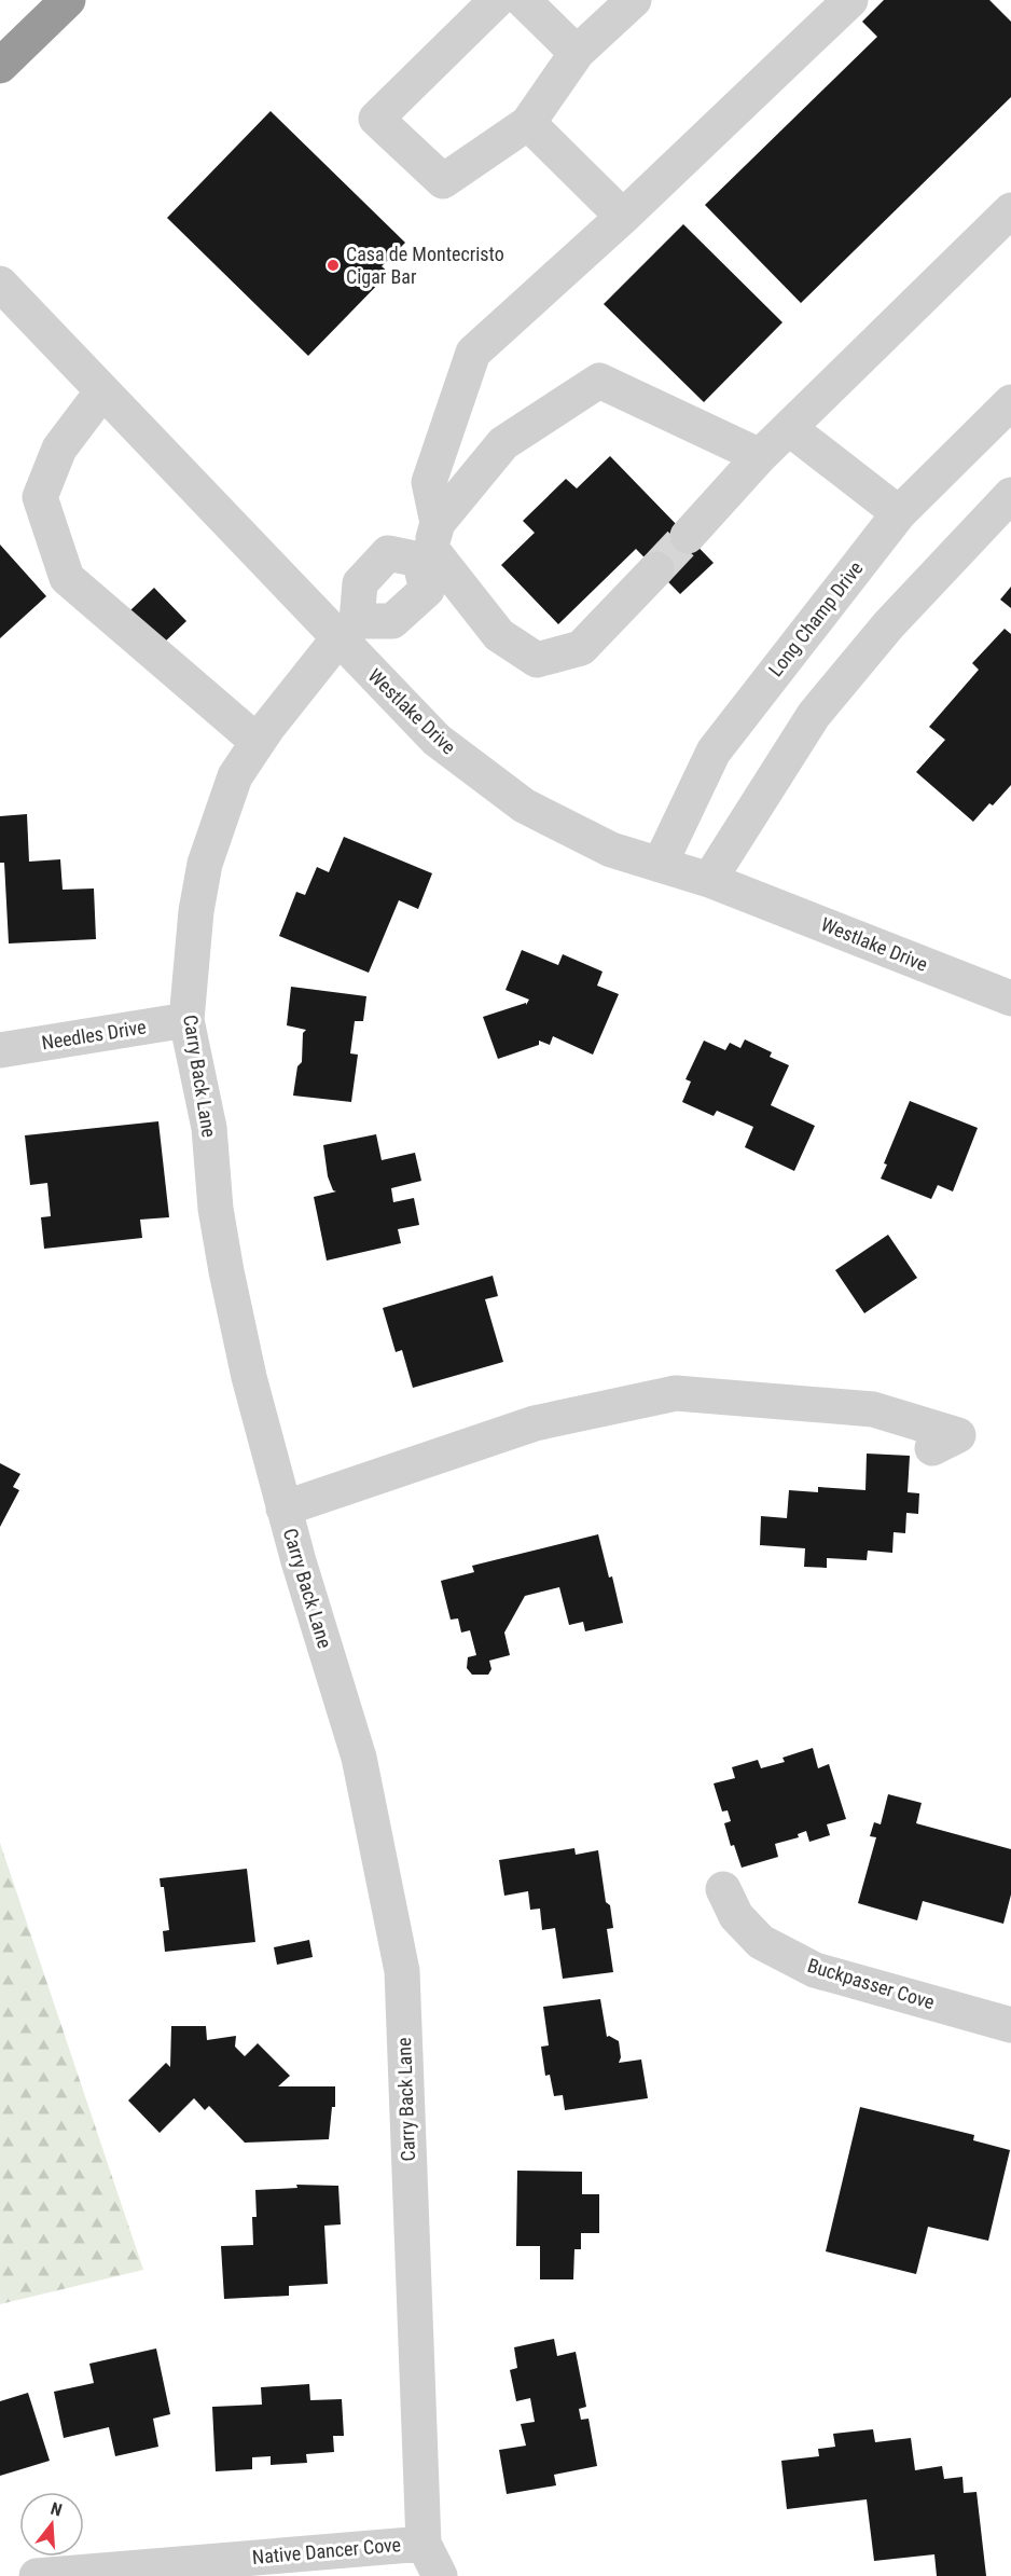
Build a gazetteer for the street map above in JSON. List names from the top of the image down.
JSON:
{
  "streets": {
    "street": [
      "Long Champ Drive",
      "Westlake Drive",
      "Needles Drive",
      "Carry Back Lane",
      "Buckpasser Cove",
      "Native Dancer Cove"
    ]
  },
  "crossings": [
    ["Long Champ Drive", "Westlake Drive"],
    ["Westlake Drive", "Carry Back Lane"],
    ["Needles Drive", "Carry Back Lane"],
    ["Carry Back Lane", "Native Dancer Cove"]
  ],
  "places": ["Casa de Montecristo Cigar Bar"],
  "north": "top"
}
